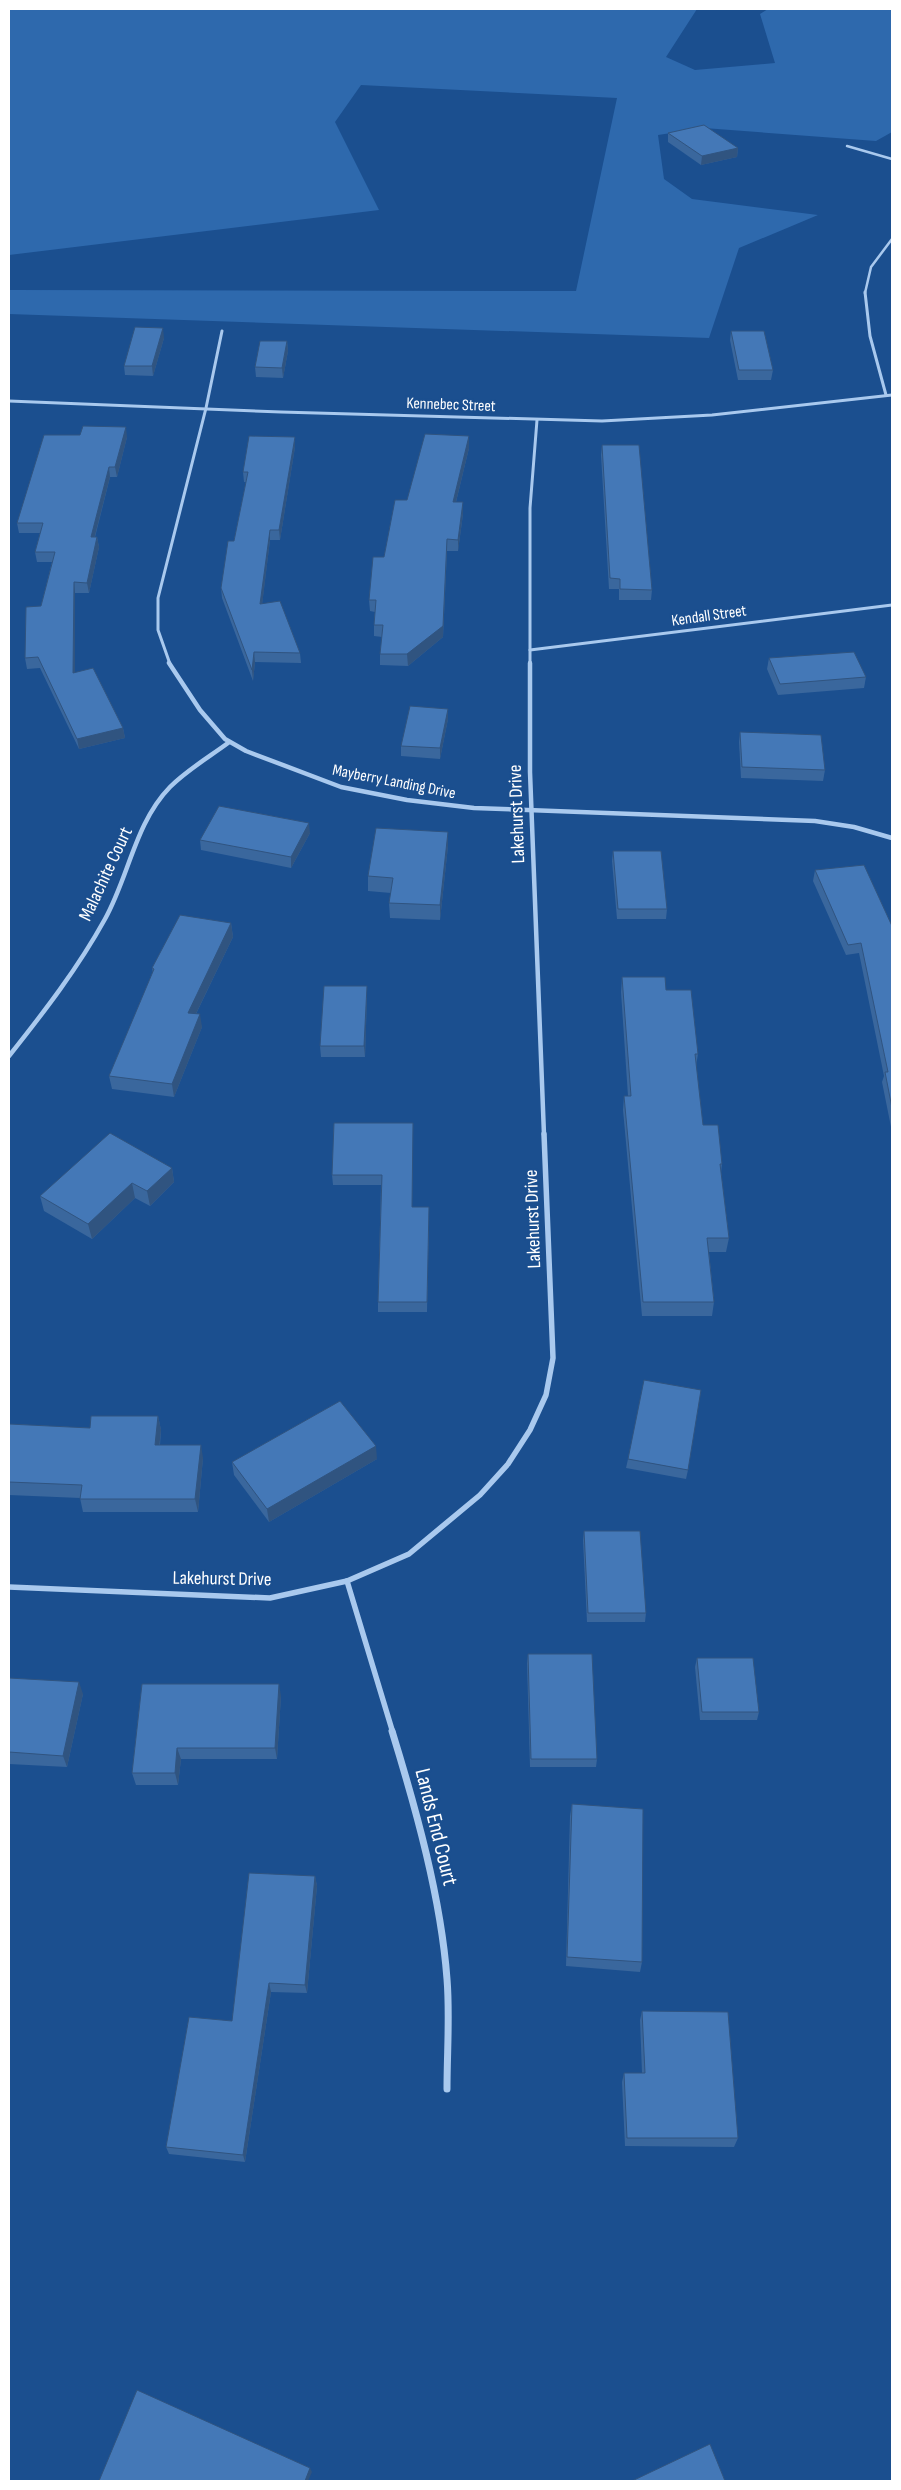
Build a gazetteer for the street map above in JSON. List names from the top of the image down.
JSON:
{
  "streets": {
    "street": [
      "Kennebec Street",
      "Kendall Street",
      "Mayberry Landing Drive",
      "Lakehurst Drive",
      "Malachite Court",
      "Lands End Court"
    ]
  },
  "crossings": [
    ["Kennebec Street", "Lakehurst Drive"],
    ["Kendall Street", "Lakehurst Drive"],
    ["Mayberry Landing Drive", "Lakehurst Drive"],
    ["Mayberry Landing Drive", "Malachite Court"],
    ["Lakehurst Drive", "Lands End Court"]
  ]
}
